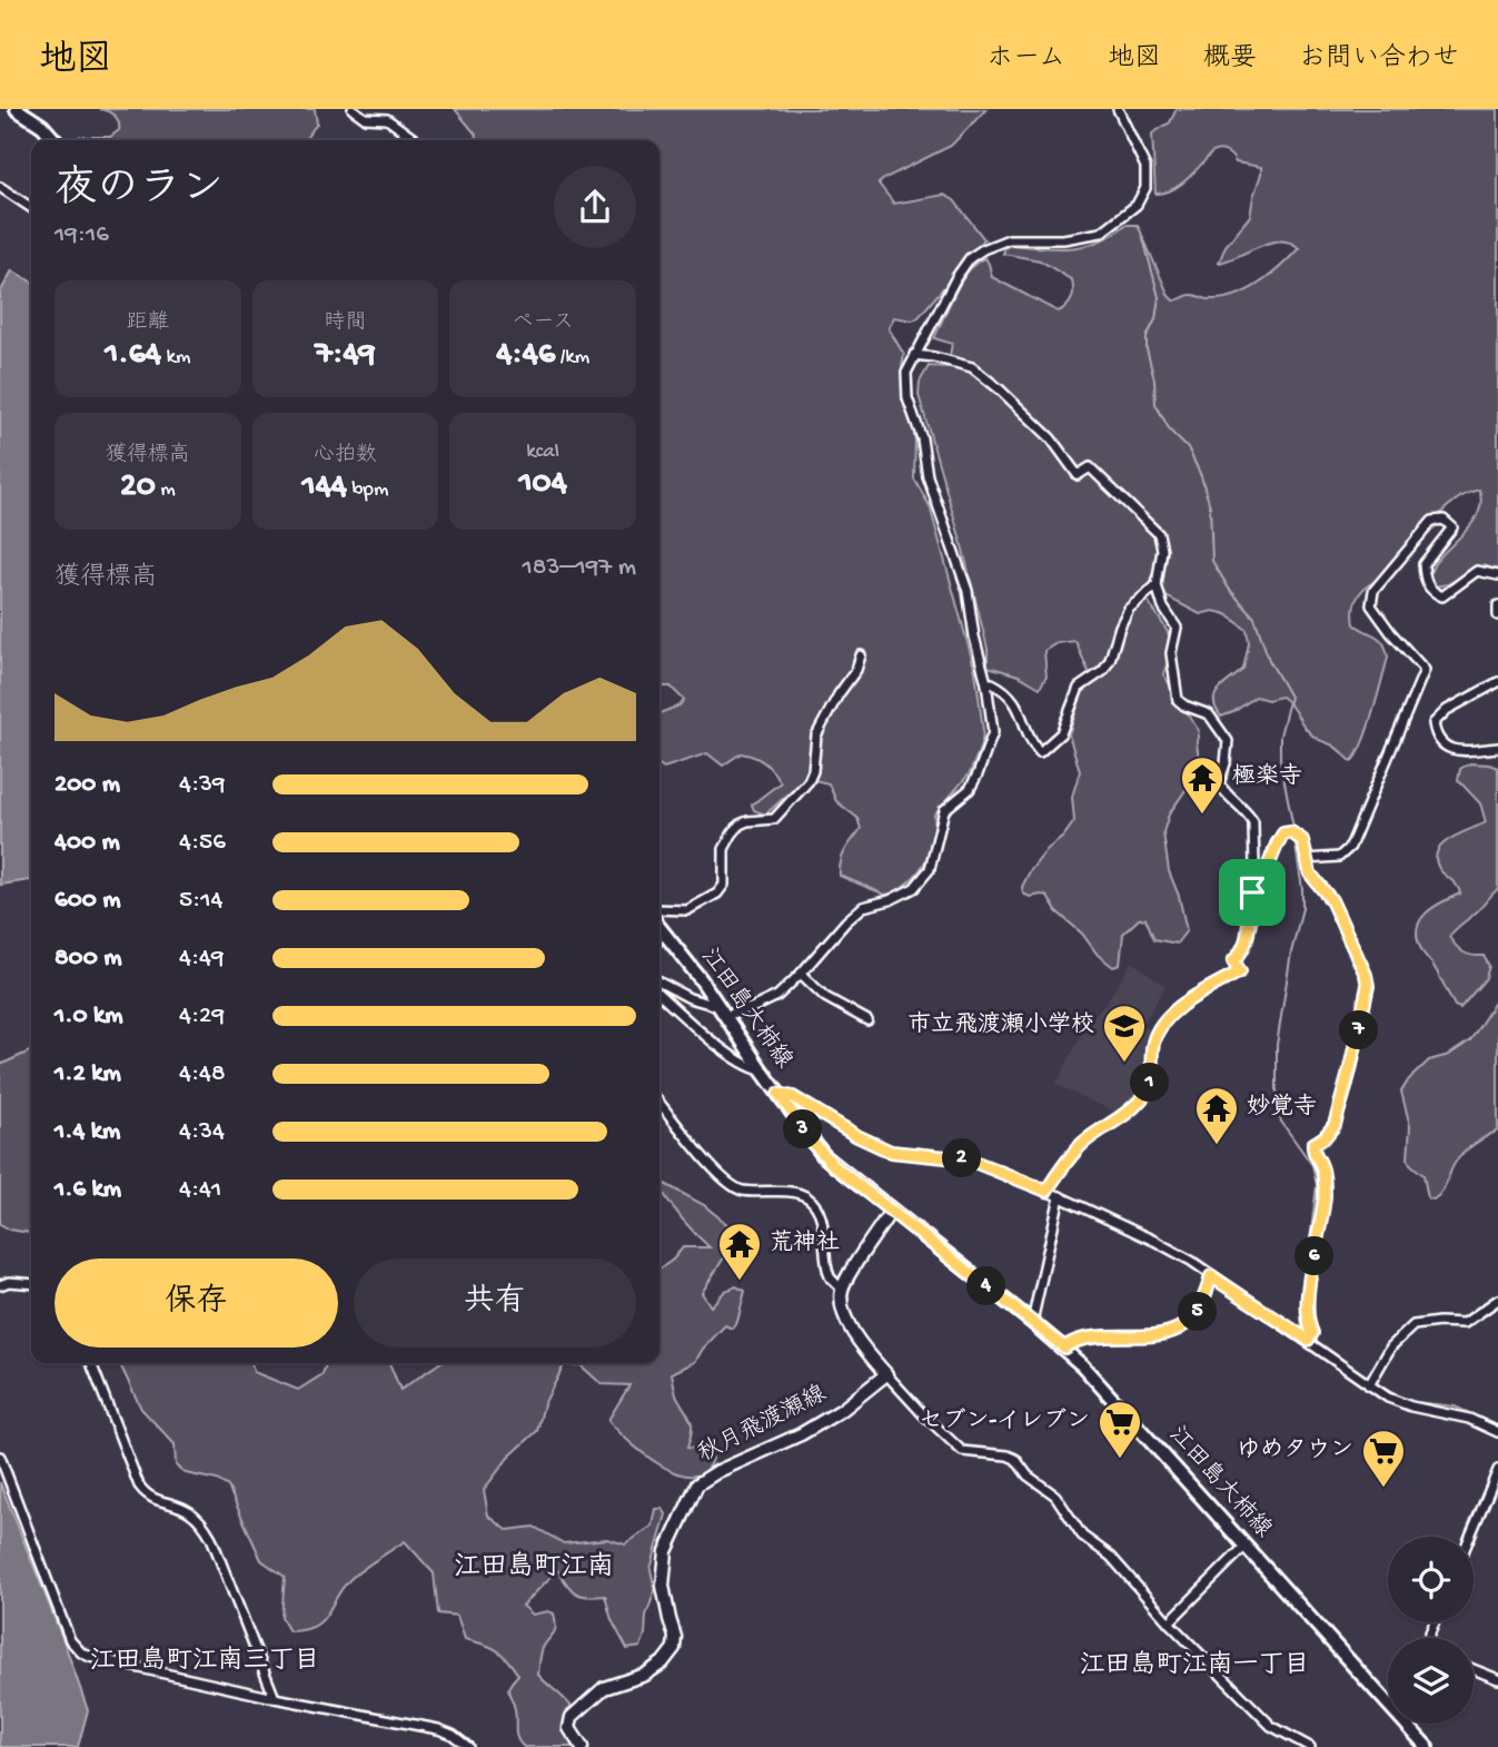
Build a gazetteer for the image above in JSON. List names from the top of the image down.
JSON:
{
  "streets": {
    "main road": ["江田島大柿線", "秋月飛渡瀬線"]
  },
  "districts": ["江田島町江南", "江田島町江南三丁目", "江田島町江南一丁目"],
  "places": {
    "temple": ["極楽寺", "妙覚寺", "荒神社"],
    "school or university": ["市立飛渡瀬小学校"],
    "supermarket": ["セブン-イレブン", "ゆめタウン"]
  },
  "page": {
    "header": "地図",
    "nav": [
      "ホーム",
      "地図",
      "概要",
      "お問い合わせ"
    ],
    "heading": ["夜のラン", "19:16"],
    "stats": [
      ["距離", "1.64 km"],
      ["時間", "7:49"],
      ["ペース", "4:46 /km"],
      ["獲得標高", "20 m"],
      ["心拍数", "144 bpm"],
      ["kcal", "104"]
    ],
    "chart": ["獲得標高", "183–197 m"],
    "list": [
      {
        "name": "200 m",
        "note": "4:39"
      },
      {
        "name": "400 m",
        "note": "4:56"
      },
      {
        "name": "600 m",
        "note": "5:14"
      },
      {
        "name": "800 m",
        "note": "4:49"
      },
      {
        "name": "1.0 km",
        "note": "4:29"
      },
      {
        "name": "1.2 km",
        "note": "4:48"
      },
      {
        "name": "1.4 km",
        "note": "4:34"
      },
      {
        "name": "1.6 km",
        "note": "4:41"
      }
    ],
    "pins": [
      "7",
      "1",
      "3",
      "2",
      "6",
      "4",
      "5"
    ],
    "buttons": ["保存", "共有"]
  }
}
